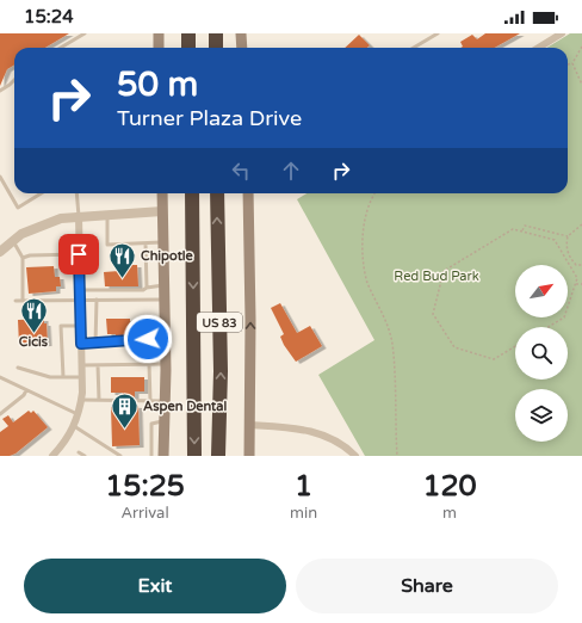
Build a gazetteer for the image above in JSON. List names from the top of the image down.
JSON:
{
  "streets": {
    "highway": ["US 83"]
  },
  "parks": ["Red Bud Park"],
  "places": {
    "restaurant": ["Chipotle", "Cicis"],
    "building": ["Aspen Dental"]
  },
  "north": "top right",
  "page": {
    "status": "15:24",
    "turn": ["50 m", "Turner Plaza Drive"],
    "eta": [
      "15:25",
      "Arrival",
      "1",
      "min",
      "120",
      "m"
    ],
    "buttons": ["Exit", "Share"]
  }
}
